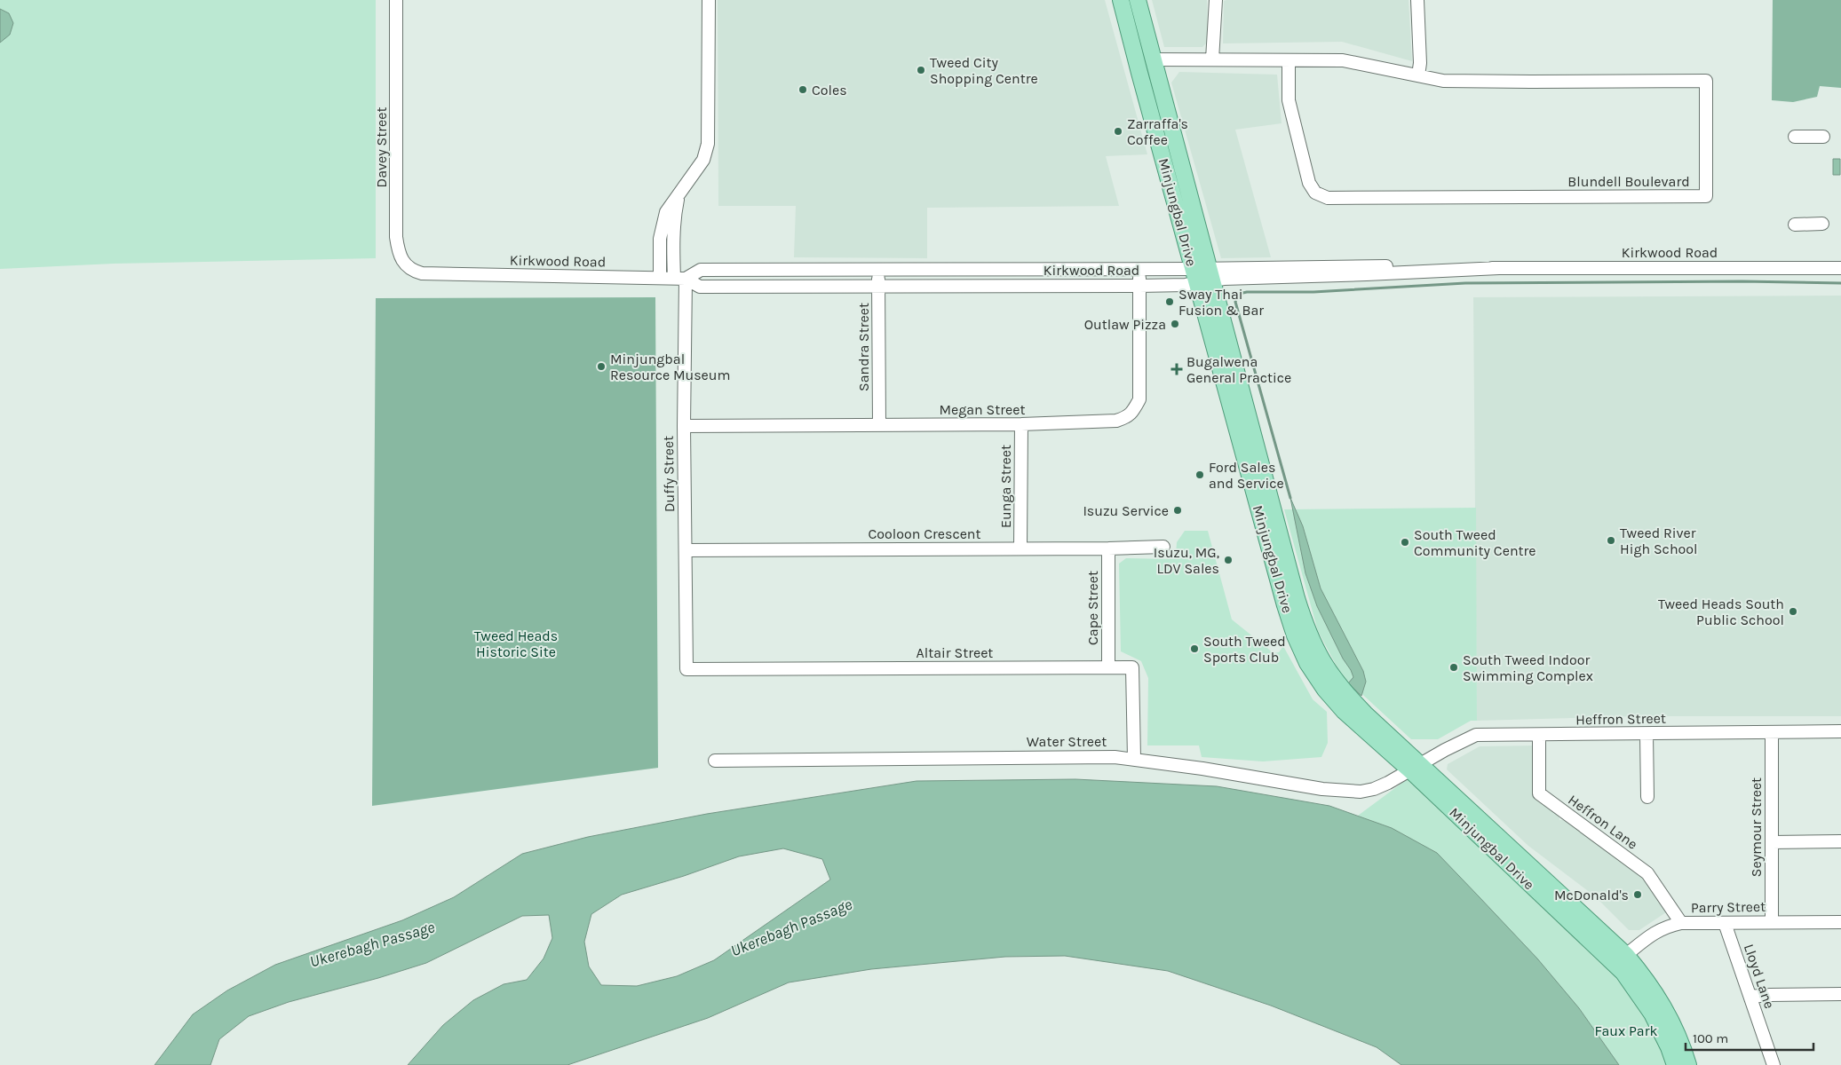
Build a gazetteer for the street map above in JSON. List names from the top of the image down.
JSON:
{
  "streets": {
    "main road": ["Minjungbal Drive"],
    "street": [
      "Davey Street",
      "Blundell Boulevard",
      "Kirkwood Road",
      "Sandra Street",
      "Megan Street",
      "Duffy Street",
      "Eunga Street",
      "Cooloon Crescent",
      "Cape Street",
      "Altair Street",
      "Heffron Street",
      "Water Street",
      "Heffron Lane",
      "Seymour Street",
      "Parry Street",
      "Lloyd Lane"
    ]
  },
  "crossings": [
    ["Davey Street", "Kirkwood Road"],
    ["Blundell Boulevard", "Minjungbal Drive"],
    ["Minjungbal Drive", "Kirkwood Road"],
    ["Minjungbal Drive", "Heffron Street"],
    ["Minjungbal Drive", "Water Street"],
    ["Minjungbal Drive", "Parry Street"],
    ["Kirkwood Road", "Sandra Street"],
    ["Kirkwood Road", "Megan Street"],
    ["Kirkwood Road", "Duffy Street"],
    ["Sandra Street", "Megan Street"],
    ["Megan Street", "Duffy Street"],
    ["Megan Street", "Eunga Street"],
    ["Duffy Street", "Cooloon Crescent"],
    ["Duffy Street", "Altair Street"],
    ["Eunga Street", "Cooloon Crescent"],
    ["Cooloon Crescent", "Cape Street"],
    ["Cape Street", "Altair Street"],
    ["Altair Street", "Water Street"],
    ["Heffron Street", "Water Street"],
    ["Heffron Street", "Heffron Lane"],
    ["Heffron Street", "Seymour Street"],
    ["Heffron Lane", "Parry Street"],
    ["Seymour Street", "Parry Street"],
    ["Parry Street", "Lloyd Lane"]
  ],
  "water": ["Ukerebagh Passage"],
  "parks": ["Tweed Heads Historic Site", "Faux Park"],
  "places": {
    "other": [
      "Tweed City Shopping Centre",
      "Coles",
      "Zarraffa's Coffee",
      "Sway Thai Fusion & Bar",
      "Outlaw Pizza",
      "Minjungbal Resource Museum",
      "Ford Sales and Service",
      "Isuzu Service",
      "Tweed River High School",
      "South Tweed Community Centre",
      "Isuzu, MG, LDV Sales",
      "Tweed Heads South Public School",
      "South Tweed Sports Club",
      "South Tweed Indoor Swimming Complex",
      "McDonald's"
    ],
    "health": ["Bugalwena General Practice"]
  },
  "scale_bar": "100 m"
}
